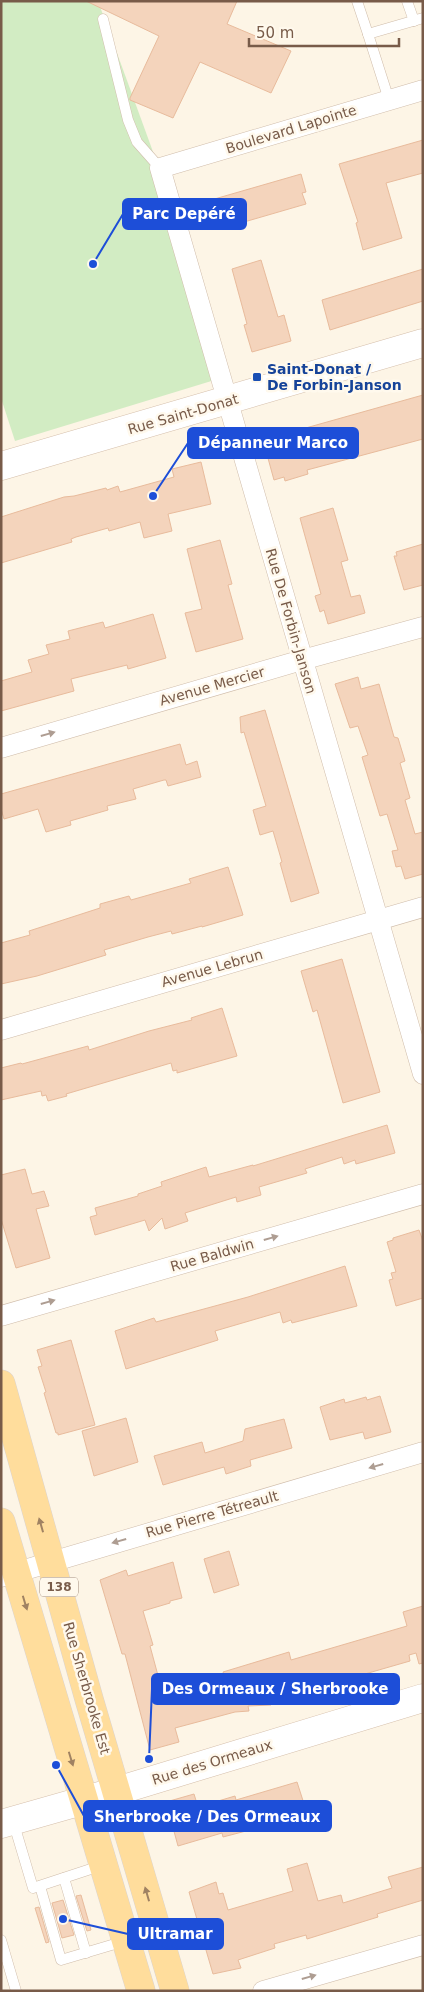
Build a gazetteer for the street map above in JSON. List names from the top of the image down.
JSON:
{
  "streets": {
    "main road": ["138", "Rue Sherbrooke Est"],
    "street": [
      "Boulevard Lapointe",
      "Rue Saint-Donat",
      "Rue De Forbin-Janson",
      "Avenue Mercier",
      "Avenue Lebrun",
      "Rue Baldwin",
      "Rue Pierre Tétreault",
      "Rue des Ormeaux"
    ]
  },
  "crossings": [
    ["Boulevard Lapointe", "Rue De Forbin-Janson"],
    ["Rue Saint-Donat", "Rue De Forbin-Janson"],
    ["Rue De Forbin-Janson", "Avenue Mercier"],
    ["Rue De Forbin-Janson", "Avenue Lebrun"],
    ["Rue Pierre Tétreault", "138"],
    ["Rue Pierre Tétreault", "Rue Sherbrooke Est"],
    ["138", "Rue des Ormeaux"],
    ["Rue Sherbrooke Est", "Rue des Ormeaux"]
  ],
  "one_way": ["Avenue Mercier", "Rue Baldwin", "Rue Pierre Tétreault"],
  "places": {
    "other": [
      "Parc Depéré",
      "Dépanneur Marco",
      "Des Ormeaux / Sherbrooke",
      "Sherbrooke / Des Ormeaux",
      "Ultramar"
    ],
    "transit": ["Saint-Donat / De Forbin-Janson"]
  },
  "scale_bar": "50 m"
}
